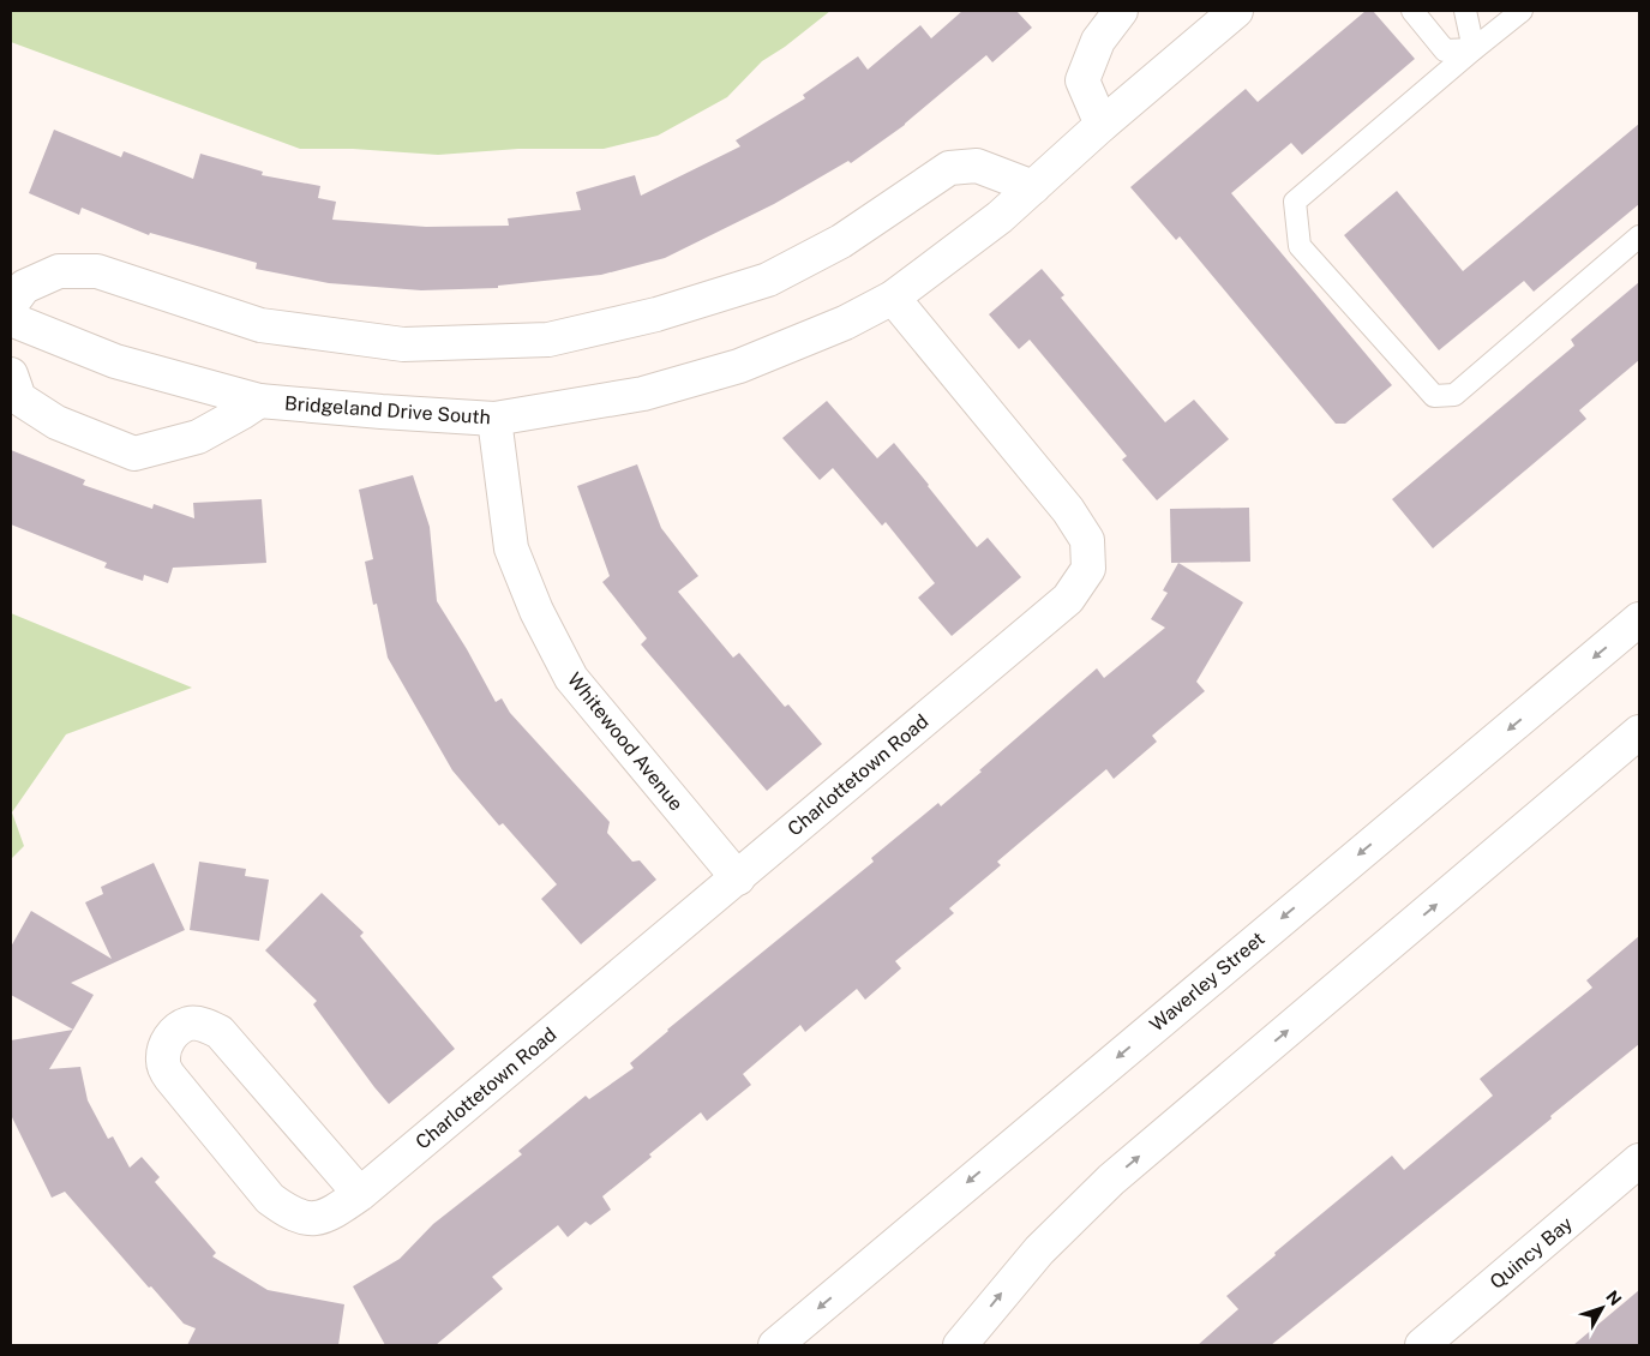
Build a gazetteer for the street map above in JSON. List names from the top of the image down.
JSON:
{
  "streets": {
    "street": [
      "Bridgeland Drive South",
      "Whitewood Avenue",
      "Charlottetown Road",
      "Waverley Street",
      "Quincy Bay"
    ]
  },
  "crossings": [
    ["Bridgeland Drive South", "Whitewood Avenue"],
    ["Bridgeland Drive South", "Charlottetown Road"],
    ["Whitewood Avenue", "Charlottetown Road"]
  ],
  "north": "top right"
}
